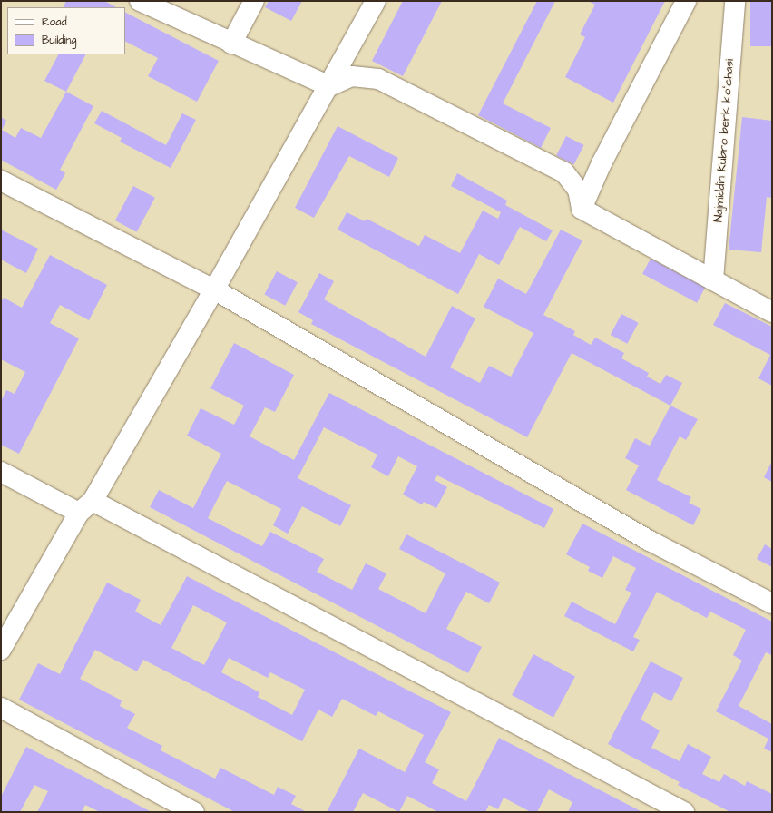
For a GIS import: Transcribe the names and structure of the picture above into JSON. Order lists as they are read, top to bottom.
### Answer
{
  "streets": {
    "street": ["Najmiddin Kubro berk koʻchasi"]
  },
  "legend": ["Road", "Building"]
}
